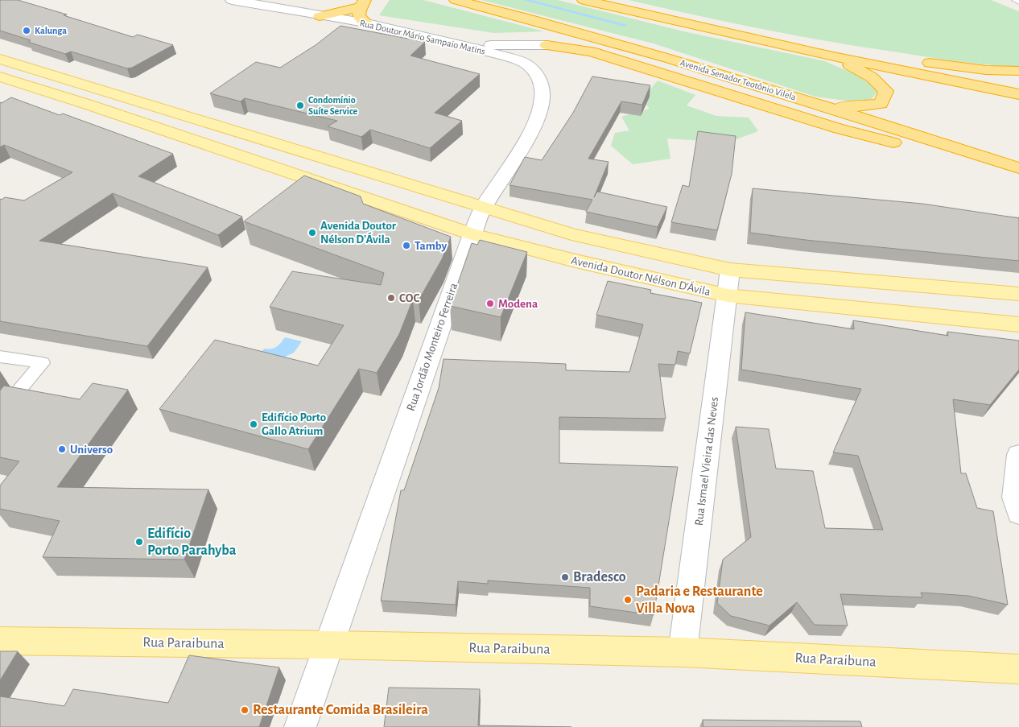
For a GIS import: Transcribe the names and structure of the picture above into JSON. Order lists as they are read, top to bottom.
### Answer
{
  "streets": {
    "highway": ["Avenida Senador Teotônio Vilela"],
    "main road": ["Avenida Doutor Nélson D'Ávila", "Rua Paraibuna"],
    "street": ["Rua Doutor Mário Sampaio Matins", "Rua Jordão Monteiro Ferreira", "Rua Ismael Vieira das Neves"]
  },
  "crossings": [
    ["Rua Doutor Mário Sampaio Matins", "Rua Jordão Monteiro Ferreira"],
    ["Avenida Doutor Nélson D'Ávila", "Rua Jordão Monteiro Ferreira"],
    ["Avenida Doutor Nélson D'Ávila", "Rua Ismael Vieira das Neves"],
    ["Rua Jordão Monteiro Ferreira", "Rua Paraibuna"],
    ["Rua Ismael Vieira das Neves", "Rua Paraibuna"]
  ],
  "places": [
    "Kalunga",
    "Condomínio Suíte Service",
    "Avenida Doutor Nélson D'Ávila",
    "Tamby",
    "COC",
    "Modena",
    "Edifício Porto Gallo Atrium",
    "Universo",
    "Edifício Porto Parahyba",
    "Bradesco",
    "Padaria e Restaurante Villa Nova",
    "Restaurante Comida Brasileira"
  ]
}
